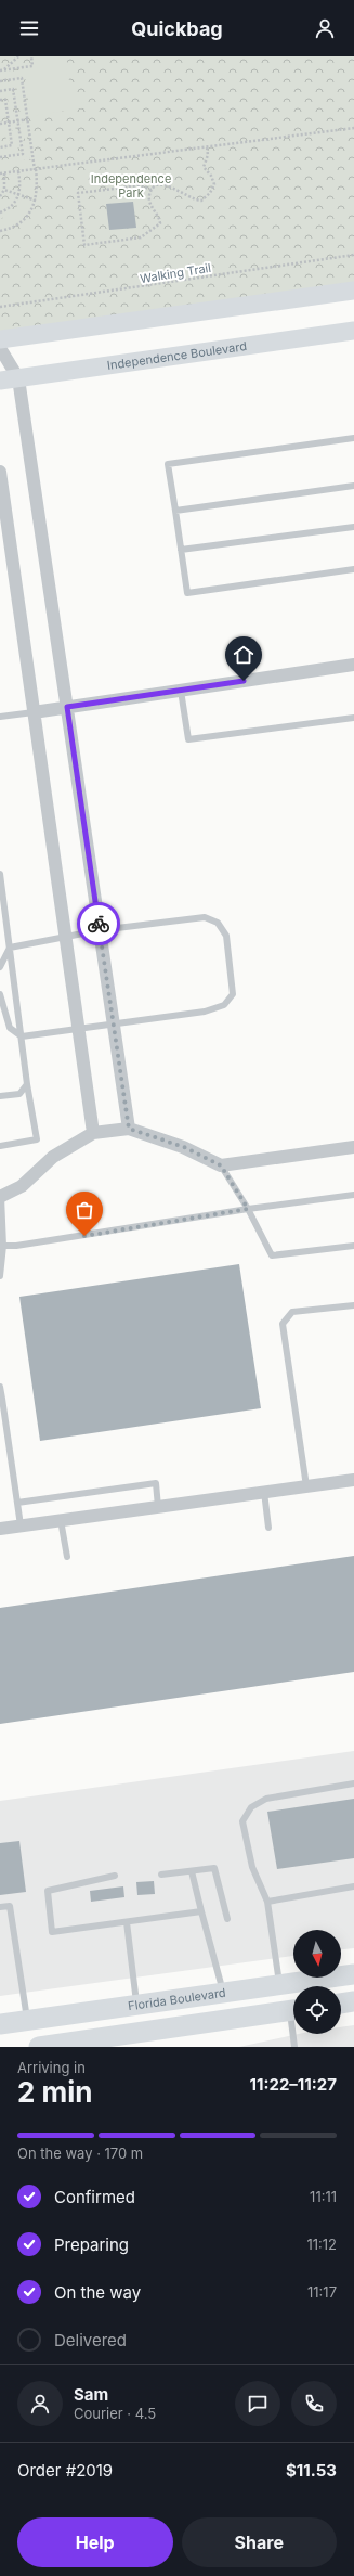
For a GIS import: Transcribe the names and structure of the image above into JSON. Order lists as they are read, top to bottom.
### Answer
{
  "streets": {
    "main road": ["Independence Boulevard", "Florida Boulevard"],
    "path": ["Walking Trail"]
  },
  "parks": ["Independence Park"],
  "north": "bottom",
  "page": {
    "header": "Quickbag",
    "heading": ["2 min", "Arriving in", "11:22–11:27"],
    "panel": [
      "Sam",
      "Courier · 4.5",
      "Order #2019",
      "$11.53"
    ],
    "bar": "On the way · 170 m",
    "list": [
      ["Confirmed", "11:11"],
      ["Preparing", "11:12"],
      ["On the way", "11:17"],
      "Delivered"
    ],
    "buttons": ["Help", "Share"]
  }
}
